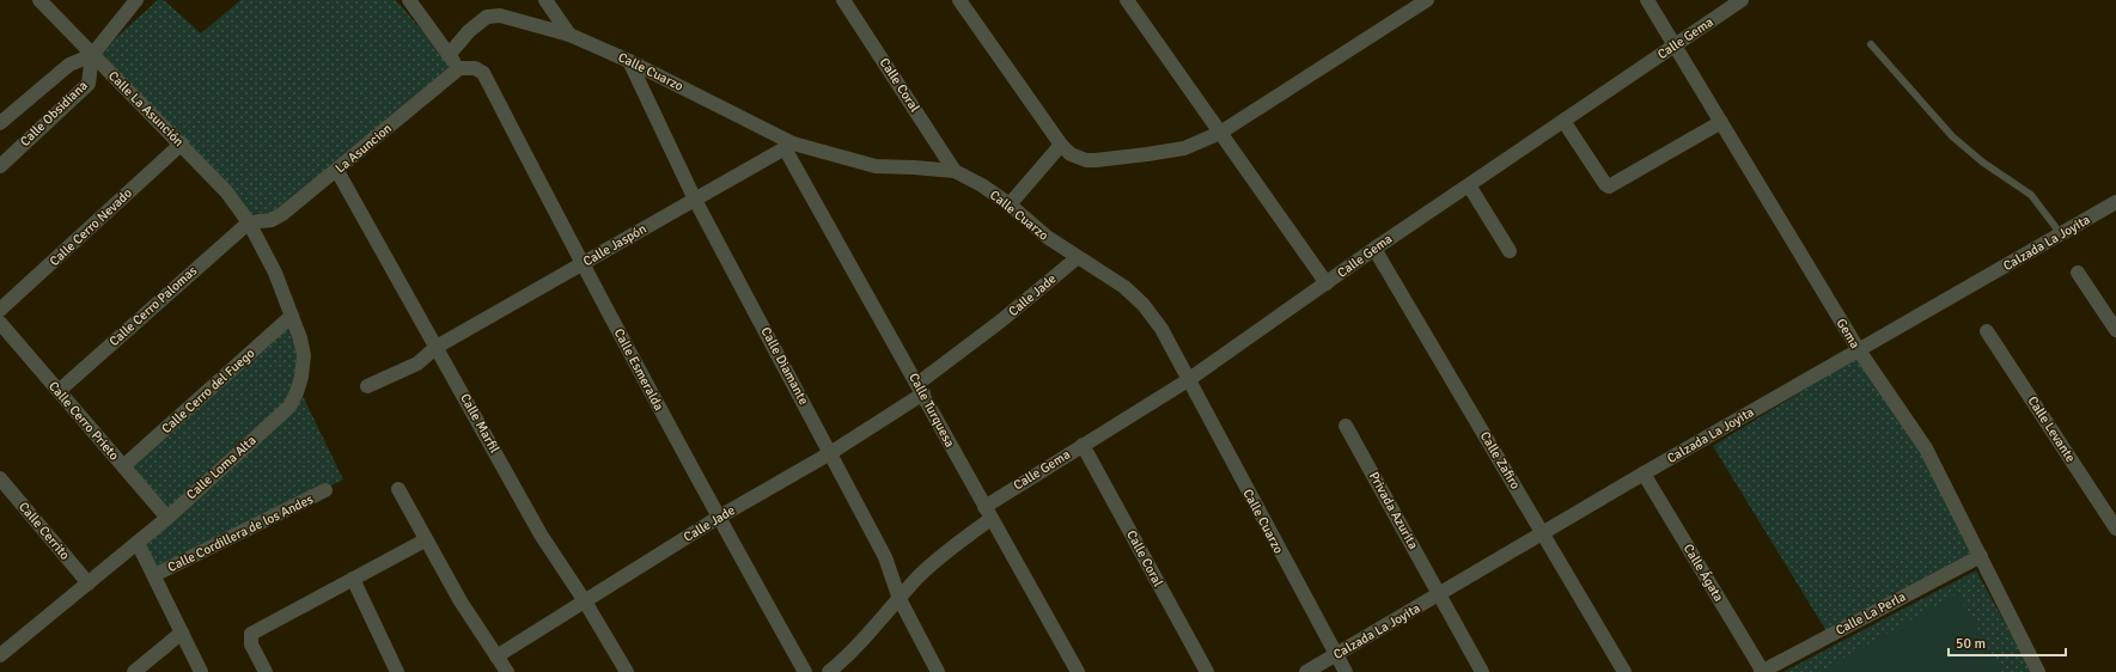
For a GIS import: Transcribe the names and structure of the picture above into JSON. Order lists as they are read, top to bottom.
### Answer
{
  "streets": {
    "street": [
      "Calle Gema",
      "Calle Cuarzo",
      "Calle Coral",
      "Calle La Asunción",
      "Calle Obsidiana",
      "La Asuncion",
      "Calle Cerro Nevado",
      "Calzada La Joyita",
      "Calle Jaspón",
      "Calle Jade",
      "Calle Cerro Palomas",
      "Gema",
      "Calle Diamante",
      "Calle Esmeralda",
      "Calle Cerro del Fuego",
      "Calle Turquesa",
      "Calle Cerro Prieto",
      "Calle Marfil",
      "Calle Levante",
      "Calle Zafiro",
      "Calle Loma Alta",
      "Privada Azurita",
      "Calle Cerrito",
      "Calle Cordillera de los Andes",
      "Calle Ágata",
      "Calle La Perla"
    ]
  },
  "crossings": [
    ["Calle Gema", "Calle Cuarzo"],
    ["Calle Gema", "Calle Coral"],
    ["Calle Gema", "Gema"],
    ["Calle Gema", "Calle Diamante"],
    ["Calle Gema", "Calle Turquesa"],
    ["Calle Gema", "Calle Zafiro"],
    ["Calle Cuarzo", "Calle Coral"],
    ["Calle Cuarzo", "Calzada La Joyita"],
    ["Calle Cuarzo", "Calle Jaspón"],
    ["Calle Cuarzo", "Calle Jade"],
    ["Calle Cuarzo", "Calle Diamante"],
    ["Calle Cuarzo", "Calle Turquesa"],
    ["Calle La Asunción", "Calle Obsidiana"],
    ["Calle La Asunción", "La Asuncion"],
    ["Calle La Asunción", "Calle Cerro Nevado"],
    ["Calle La Asunción", "Calle Cerro Palomas"],
    ["Calle La Asunción", "Calle Loma Alta"],
    ["La Asuncion", "Calle Cerro Palomas"],
    ["La Asuncion", "Calle Esmeralda"],
    ["La Asuncion", "Calle Marfil"],
    ["La Asuncion", "Calle Loma Alta"],
    ["Calzada La Joyita", "Gema"],
    ["Calzada La Joyita", "Calle Zafiro"],
    ["Calzada La Joyita", "Privada Azurita"],
    ["Calzada La Joyita", "Calle Ágata"],
    ["Calle Jaspón", "Calle Diamante"],
    ["Calle Jaspón", "Calle Esmeralda"],
    ["Calle Jaspón", "Calle Turquesa"],
    ["Calle Jaspón", "Calle Marfil"],
    ["Calle Jade", "Calle Diamante"],
    ["Calle Jade", "Calle Esmeralda"],
    ["Calle Jade", "Calle Turquesa"],
    ["Calle Jade", "Calle Marfil"],
    ["Calle Cerro Palomas", "Calle Cerro Prieto"],
    ["Calle Cerro Palomas", "Calle Loma Alta"],
    ["Gema", "Calle La Perla"],
    ["Calle Cerro del Fuego", "Calle Cerro Prieto"],
    ["Calle Cerro del Fuego", "Calle Loma Alta"],
    ["Calle Cerro Prieto", "Calle Loma Alta"],
    ["Calle Loma Alta", "Calle Cerrito"],
    ["Calle Ágata", "Calle La Perla"]
  ],
  "scale_bar": "50 m"
}
